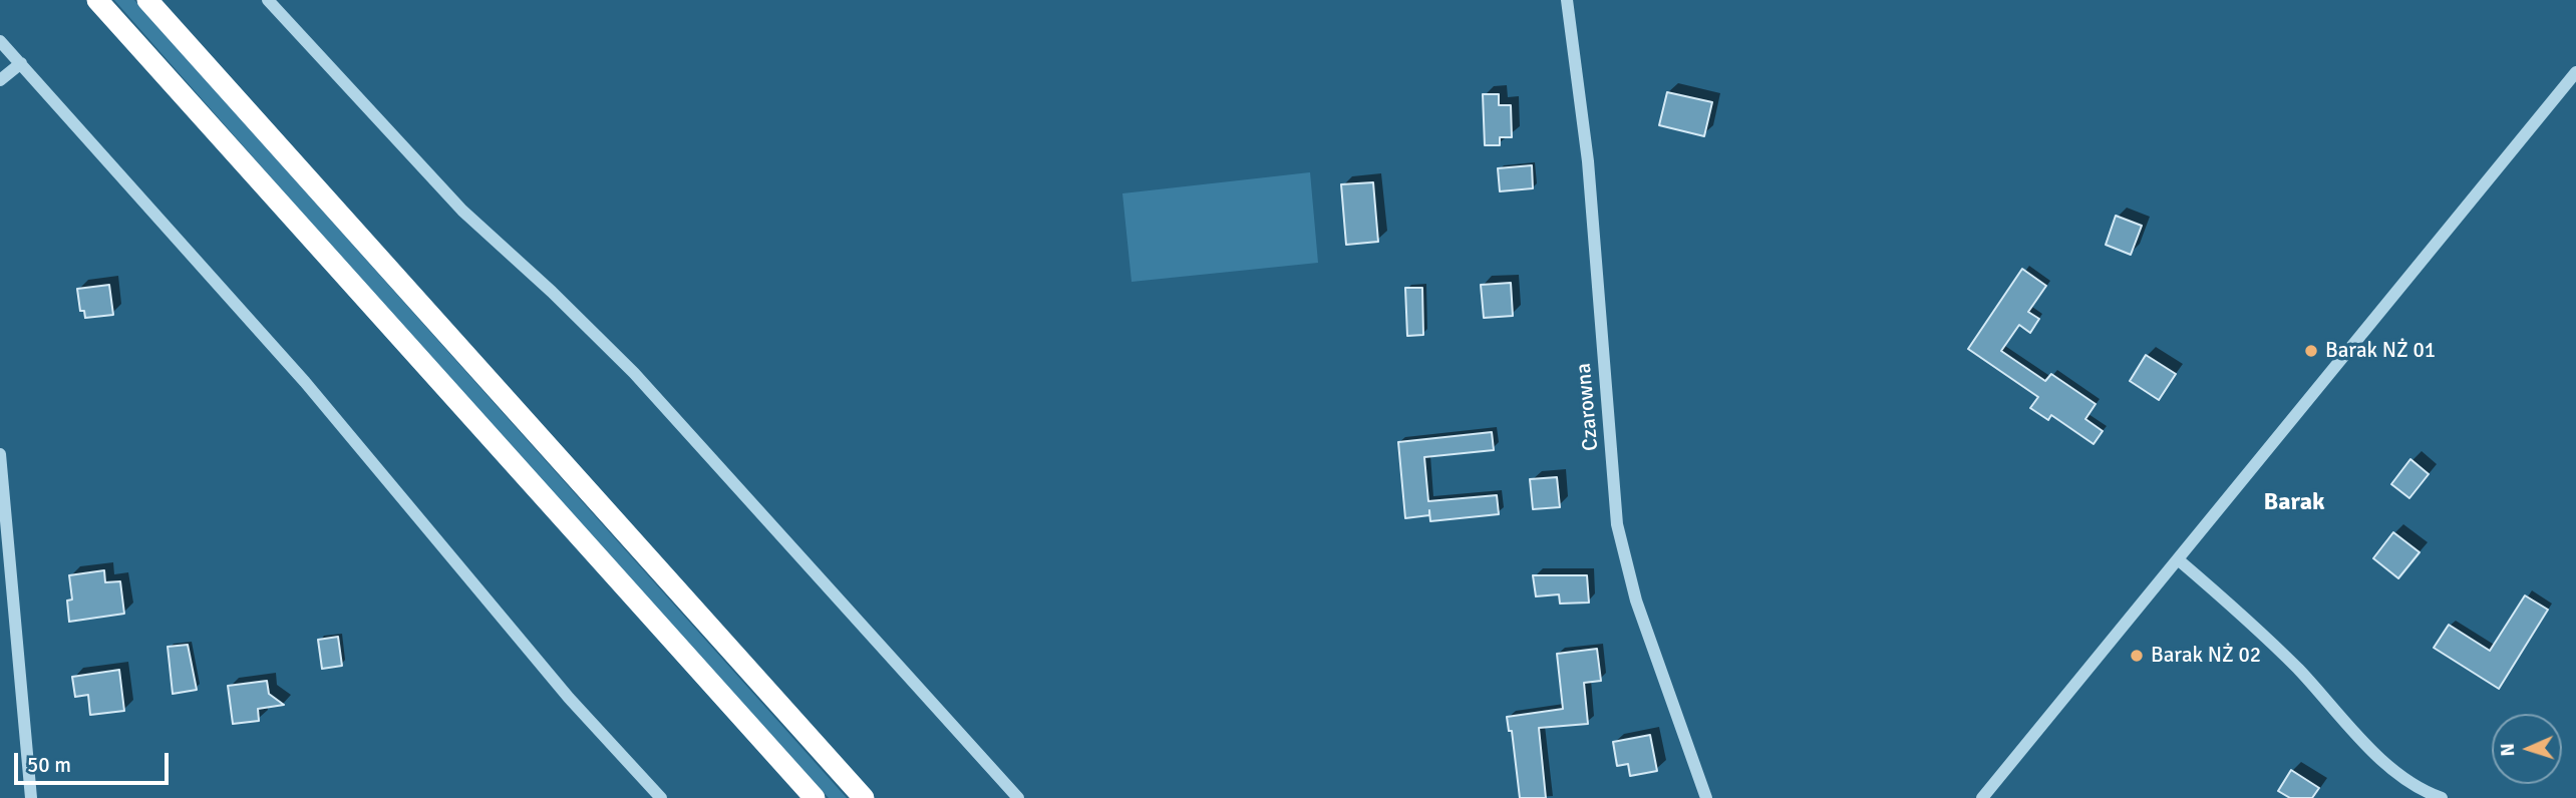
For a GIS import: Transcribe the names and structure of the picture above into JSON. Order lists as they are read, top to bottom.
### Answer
{
  "streets": {
    "street": ["Czarowna"]
  },
  "districts": ["Barak"],
  "places": ["Barak NŻ 01", "Barak NŻ 02"],
  "scale_bar": "50 m",
  "north": "left"
}
